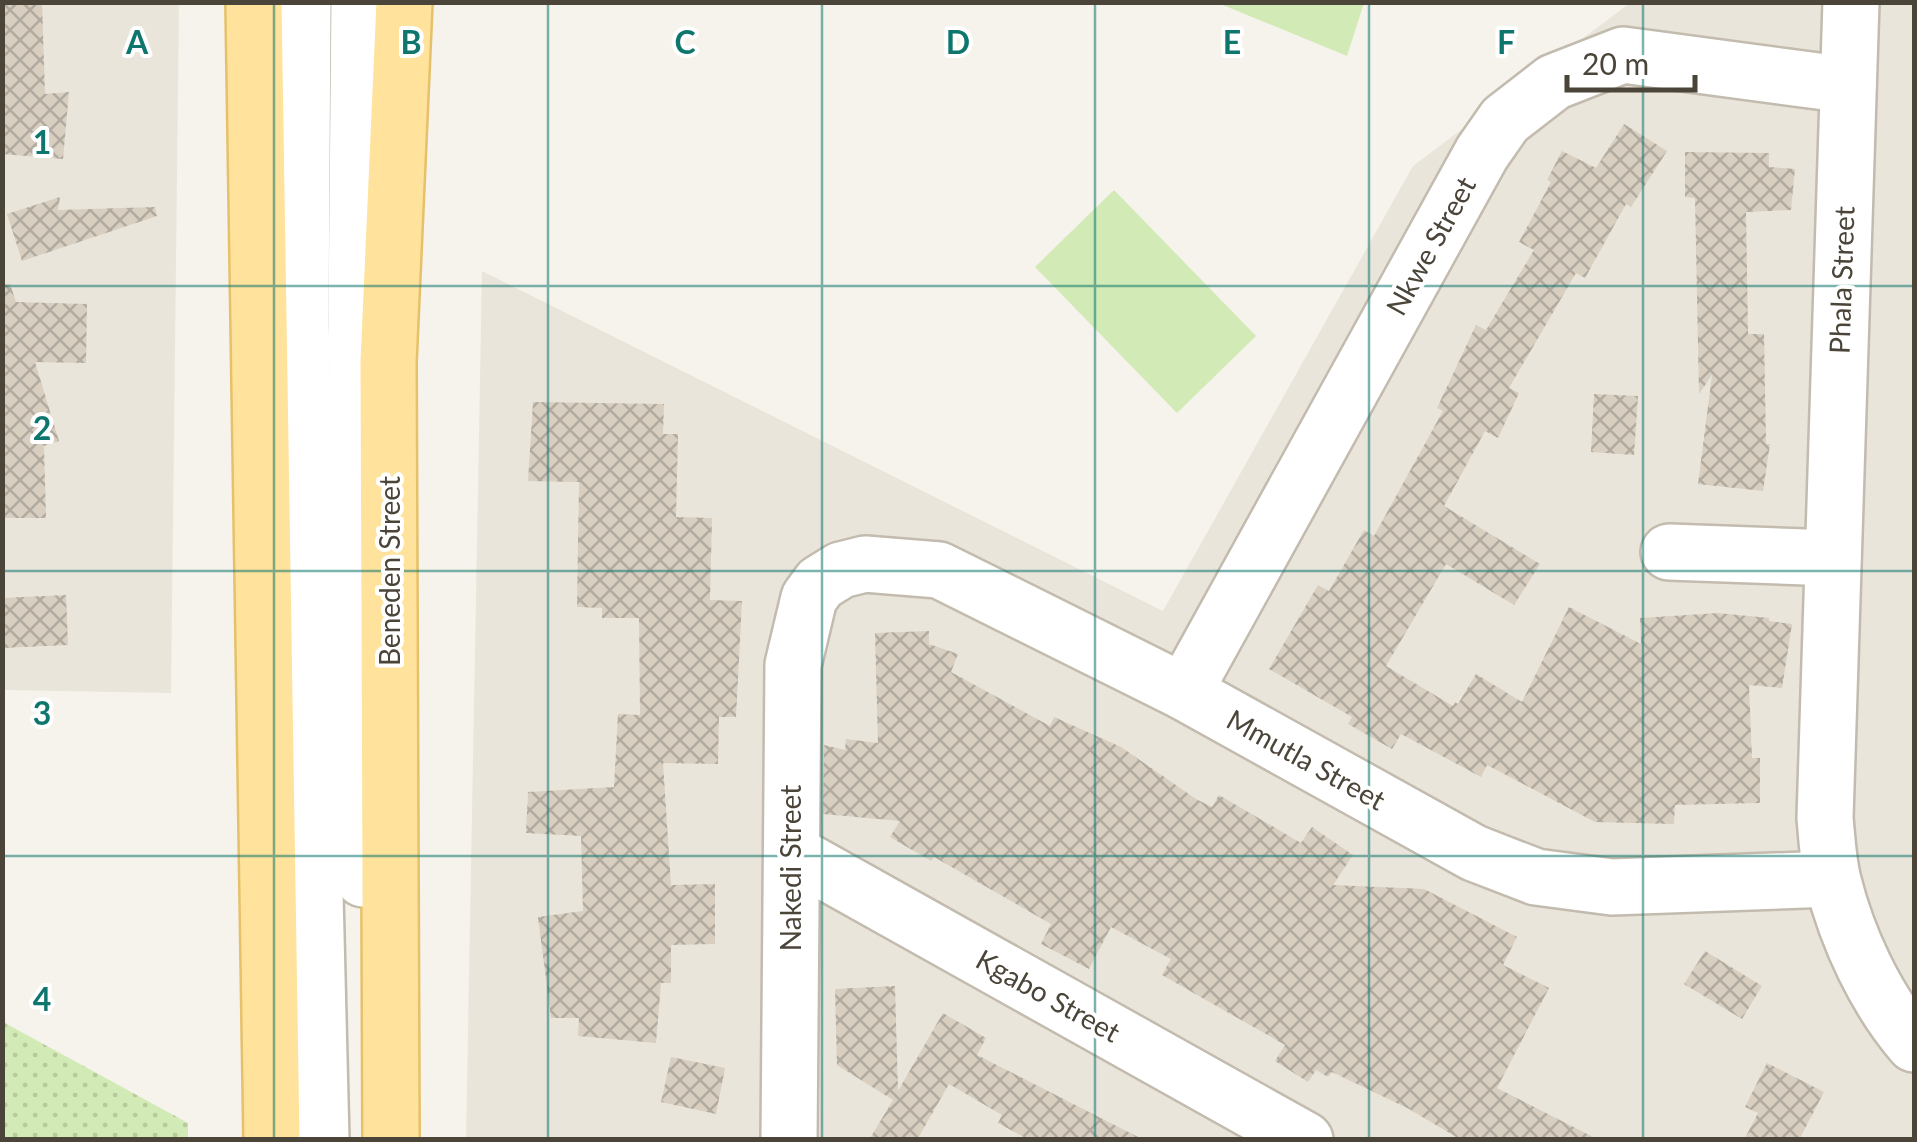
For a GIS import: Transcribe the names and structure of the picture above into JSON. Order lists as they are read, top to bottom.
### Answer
{
  "streets": {
    "main road": ["Beneden Street"],
    "street": [
      "Nkwe Street",
      "Phala Street",
      "Mmutla Street",
      "Nakedi Street",
      "Kgabo Street"
    ]
  },
  "crossings": [
    ["Nkwe Street", "Phala Street"],
    ["Nkwe Street", "Mmutla Street"],
    ["Phala Street", "Mmutla Street"],
    ["Mmutla Street", "Nakedi Street"],
    ["Nakedi Street", "Kgabo Street"]
  ],
  "scale_bar": "20 m",
  "grid": {
    "columns": [
      "A",
      "B",
      "C",
      "D",
      "E",
      "F"
    ],
    "rows": [
      "1",
      "2",
      "3",
      "4"
    ]
  }
}
